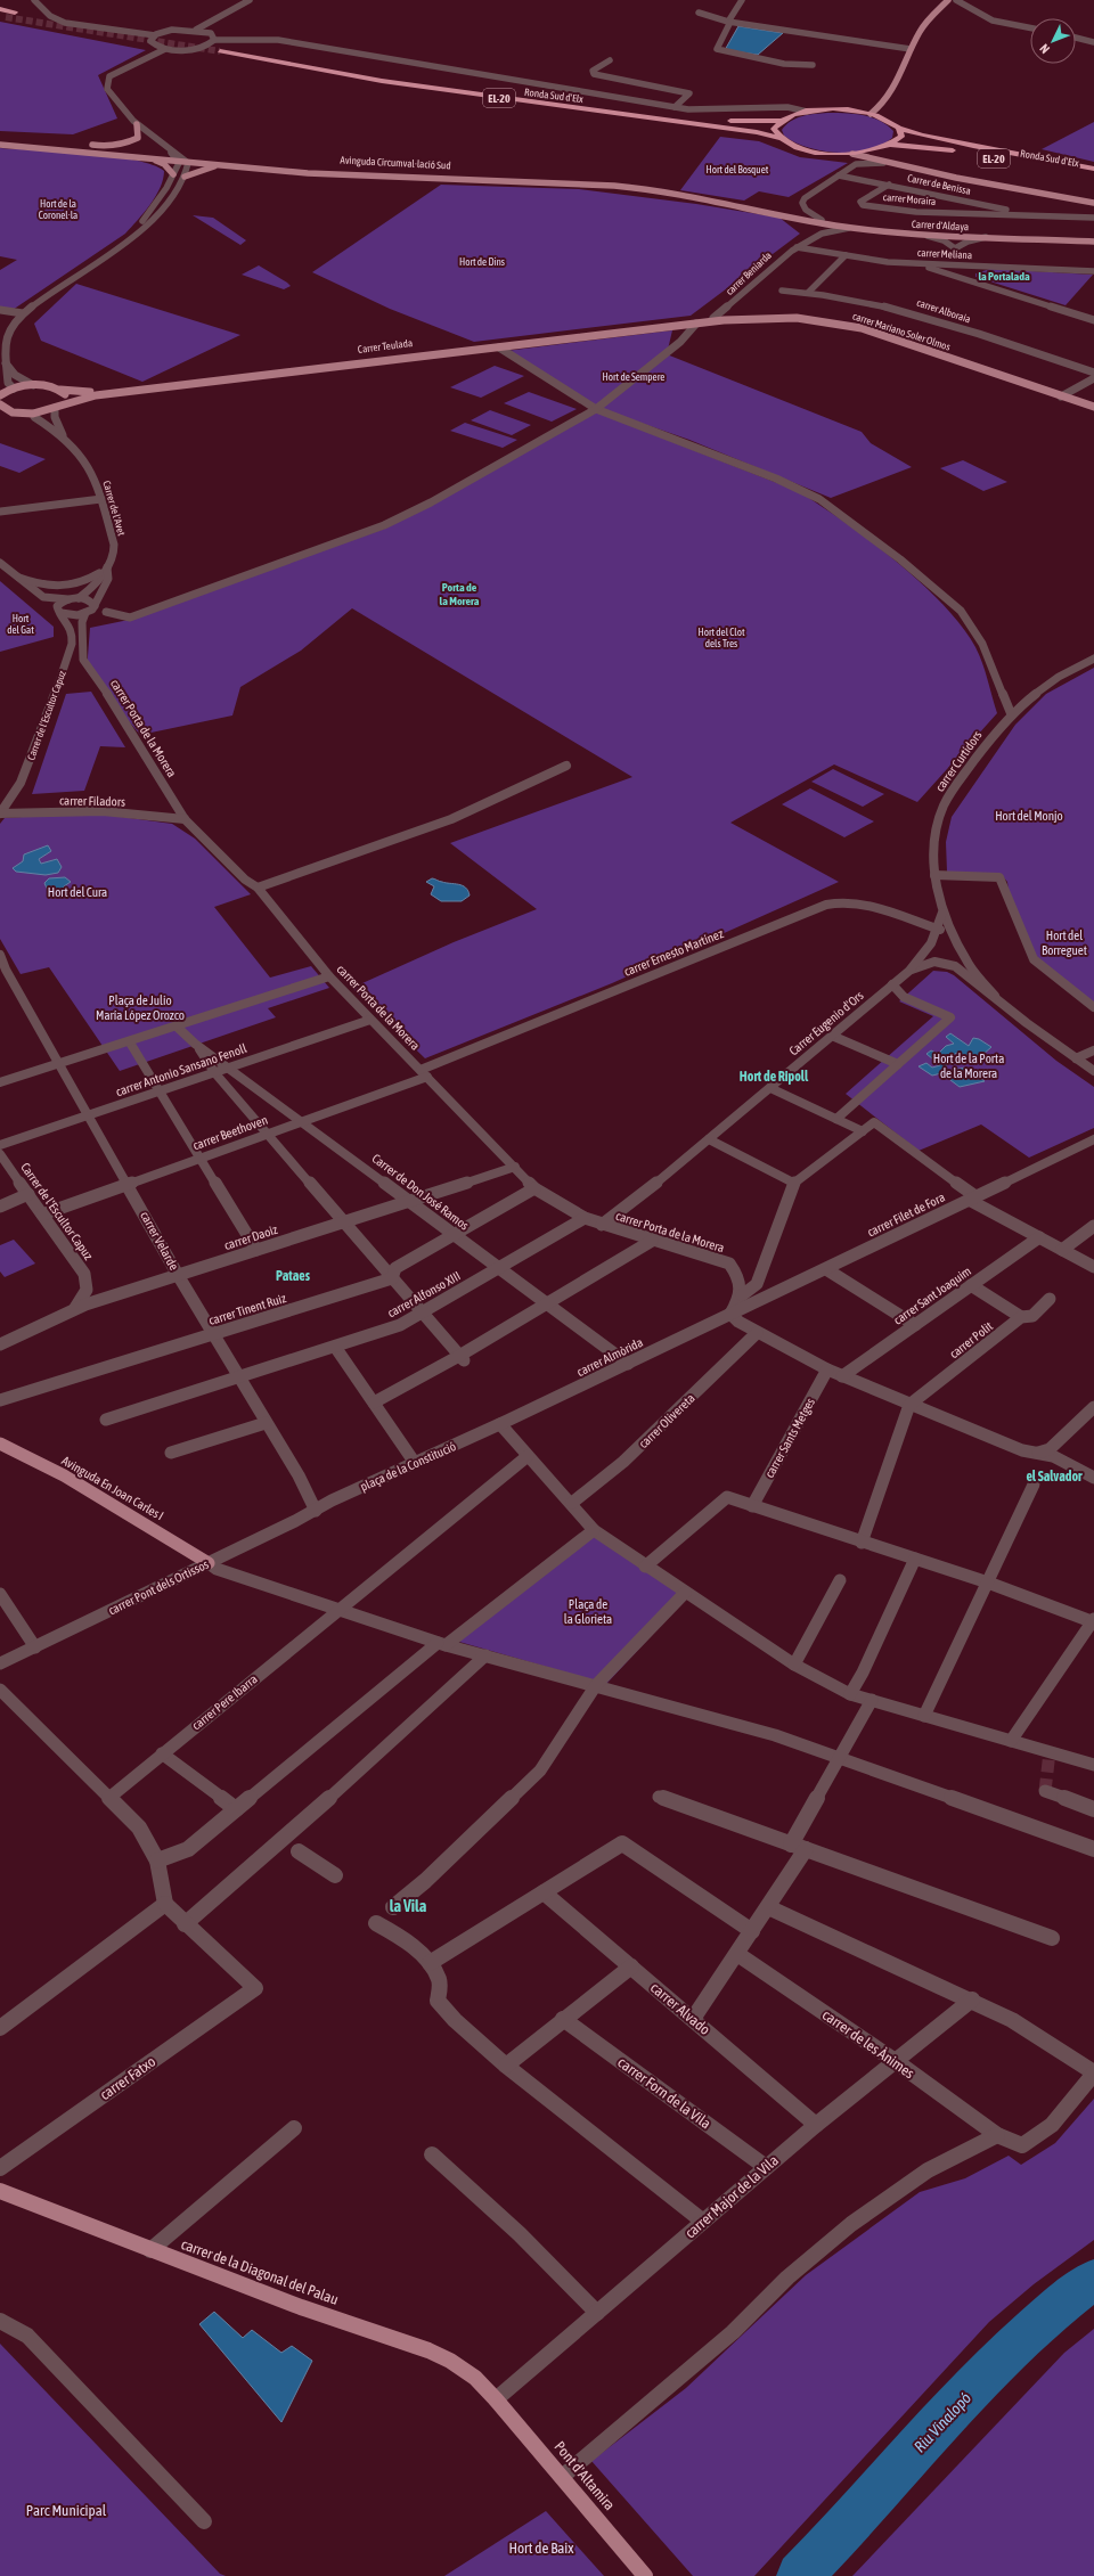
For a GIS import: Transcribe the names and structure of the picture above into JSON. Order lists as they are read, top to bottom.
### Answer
{
  "streets": {
    "highway": ["Ronda Sud d'Elx", "EL-20"],
    "main road": [
      "Avinguda Circumval·lació Sud",
      "Carrer d'Aldaya",
      "carrer Mariano Soler Olmos",
      "Carrer Teulada",
      "Avinguda En Joan Carles I",
      "carrer de la Diagonal del Palau",
      "Pont d'Altamira"
    ],
    "street": [
      "Carrer de Benissa",
      "carrer Moraira",
      "carrer Meliana",
      "carrer Beniarda",
      "carrer Alboraia",
      "Carrer de l'Avet",
      "Carrer de l'Escultor Capuz",
      "carrer Porta de la Morera",
      "carrer Curtidors",
      "carrer Filadors",
      "carrer Ernesto Martínez",
      "Carrer Eugenio d'Ors",
      "carrer Antonio Sansano Fenoll",
      "carrer Beethoven",
      "Carrer de Don José Ramos",
      "carrer Filet de Fora",
      "carrer Daoiz",
      "carrer Velarde",
      "carrer Alfonso XIII",
      "carrer Sant Joaquim",
      "carrer Tinent Ruiz",
      "carrer Polit",
      "carrer Almòrida",
      "carrer Olivereta",
      "carrer Sants Metges",
      "plaça de la Constitució",
      "carrer Pont dels Ortissos",
      "carrer Pere Ibarra",
      "carrer Alvado",
      "carrer de les Ànimes",
      "carrer Fatxo",
      "carrer Forn de la Vila",
      "carrer Major de la Vila"
    ]
  },
  "crossings": [
    ["Ronda Sud d'Elx", "EL-20"],
    ["Avinguda Circumval·lació Sud", "Carrer d'Aldaya"],
    ["Carrer de Benissa", "carrer Moraira"],
    ["Carrer d'Aldaya", "carrer Beniarda"],
    ["carrer Meliana", "carrer Beniarda"],
    ["carrer Beniarda", "carrer Mariano Soler Olmos"],
    ["carrer Beniarda", "Carrer Teulada"],
    ["carrer Mariano Soler Olmos", "Carrer Teulada"],
    ["Carrer Teulada", "Carrer de l'Avet"],
    ["Carrer de l'Avet", "Carrer de l'Escultor Capuz"],
    ["Carrer de l'Escultor Capuz", "carrer Filadors"],
    ["Carrer de l'Escultor Capuz", "carrer Beethoven"],
    ["Carrer de l'Escultor Capuz", "carrer Daoiz"],
    ["carrer Porta de la Morera", "carrer Filadors"],
    ["carrer Porta de la Morera", "carrer Ernesto Martínez"],
    ["carrer Porta de la Morera", "Carrer Eugenio d'Ors"],
    ["carrer Porta de la Morera", "carrer Antonio Sansano Fenoll"],
    ["carrer Porta de la Morera", "carrer Beethoven"],
    ["carrer Porta de la Morera", "carrer Daoiz"],
    ["carrer Porta de la Morera", "carrer Alfonso XIII"],
    ["carrer Curtidors", "Carrer Eugenio d'Ors"],
    ["carrer Ernesto Martínez", "Carrer Eugenio d'Ors"],
    ["carrer Ernesto Martínez", "carrer Beethoven"],
    ["carrer Antonio Sansano Fenoll", "Carrer de Don José Ramos"],
    ["carrer Antonio Sansano Fenoll", "carrer Velarde"],
    ["carrer Beethoven", "Carrer de Don José Ramos"],
    ["carrer Beethoven", "carrer Velarde"],
    ["Carrer de Don José Ramos", "carrer Daoiz"],
    ["Carrer de Don José Ramos", "carrer Alfonso XIII"],
    ["Carrer de Don José Ramos", "carrer Almòrida"],
    ["carrer Filet de Fora", "carrer Almòrida"],
    ["carrer Daoiz", "carrer Velarde"],
    ["carrer Velarde", "carrer Alfonso XIII"],
    ["carrer Velarde", "carrer Tinent Ruiz"],
    ["carrer Velarde", "plaça de la Constitució"],
    ["carrer Velarde", "carrer Pont dels Ortissos"],
    ["carrer Almòrida", "plaça de la Constitució"],
    ["plaça de la Constitució", "carrer Pont dels Ortissos"],
    ["Avinguda En Joan Carles I", "carrer Pont dels Ortissos"],
    ["carrer Alvado", "carrer Major de la Vila"],
    ["carrer de les Ànimes", "carrer Major de la Vila"],
    ["carrer Forn de la Vila", "carrer Major de la Vila"],
    ["carrer Major de la Vila", "carrer de la Diagonal del Palau"],
    ["carrer Major de la Vila", "Pont d'Altamira"],
    ["carrer de la Diagonal del Palau", "Pont d'Altamira"]
  ],
  "districts": [
    "la Portalada",
    "Porta de la Morera",
    "Hort de Ripoll",
    "Pataes",
    "el Salvador",
    "la Vila"
  ],
  "water": ["Riu Vinalopó"],
  "parks": [
    "Hort del Bosquet",
    "Hort de la Coronel·la",
    "Hort de Dins",
    "Hort de Sempere",
    "Hort del Gat",
    "Hort del Clot dels Tres",
    "Hort del Monjo",
    "Hort del Cura",
    "Hort del Borreguet",
    "Plaça de Julio María López Orozco",
    "Hort de la Porta de la Morera",
    "Plaça de la Glorieta",
    "Parc Municipal",
    "Hort de Baix"
  ],
  "north": "bottom left"
}
